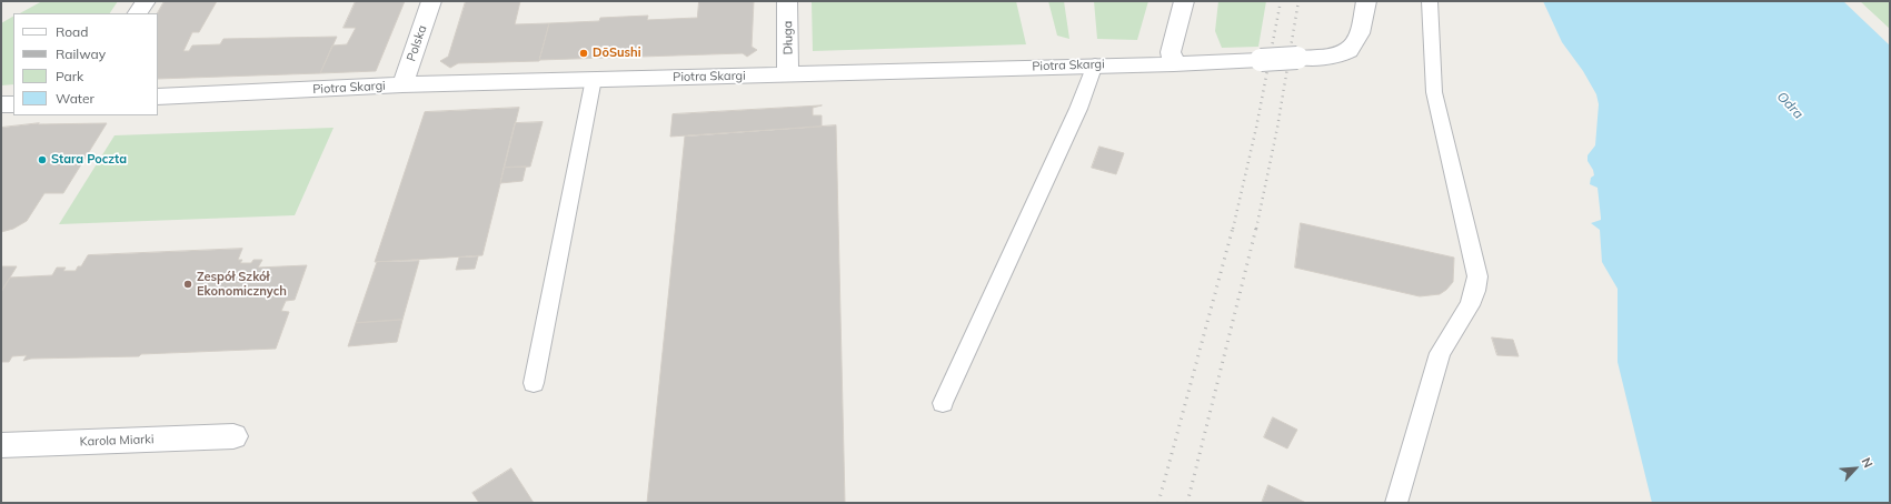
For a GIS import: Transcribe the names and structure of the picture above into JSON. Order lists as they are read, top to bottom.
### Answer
{
  "streets": {
    "street": [
      "Długa",
      "Polska",
      "Piotra Skargi",
      "Karola Miarki"
    ]
  },
  "crossings": [
    ["Długa", "Piotra Skargi"],
    ["Polska", "Piotra Skargi"]
  ],
  "water": ["Odra"],
  "places": ["DōSushi", "Stara Poczta", "Zespół Szkół Ekonomicznych"],
  "legend": [
    "Road",
    "Railway",
    "Park",
    "Water"
  ],
  "north": "top right"
}
